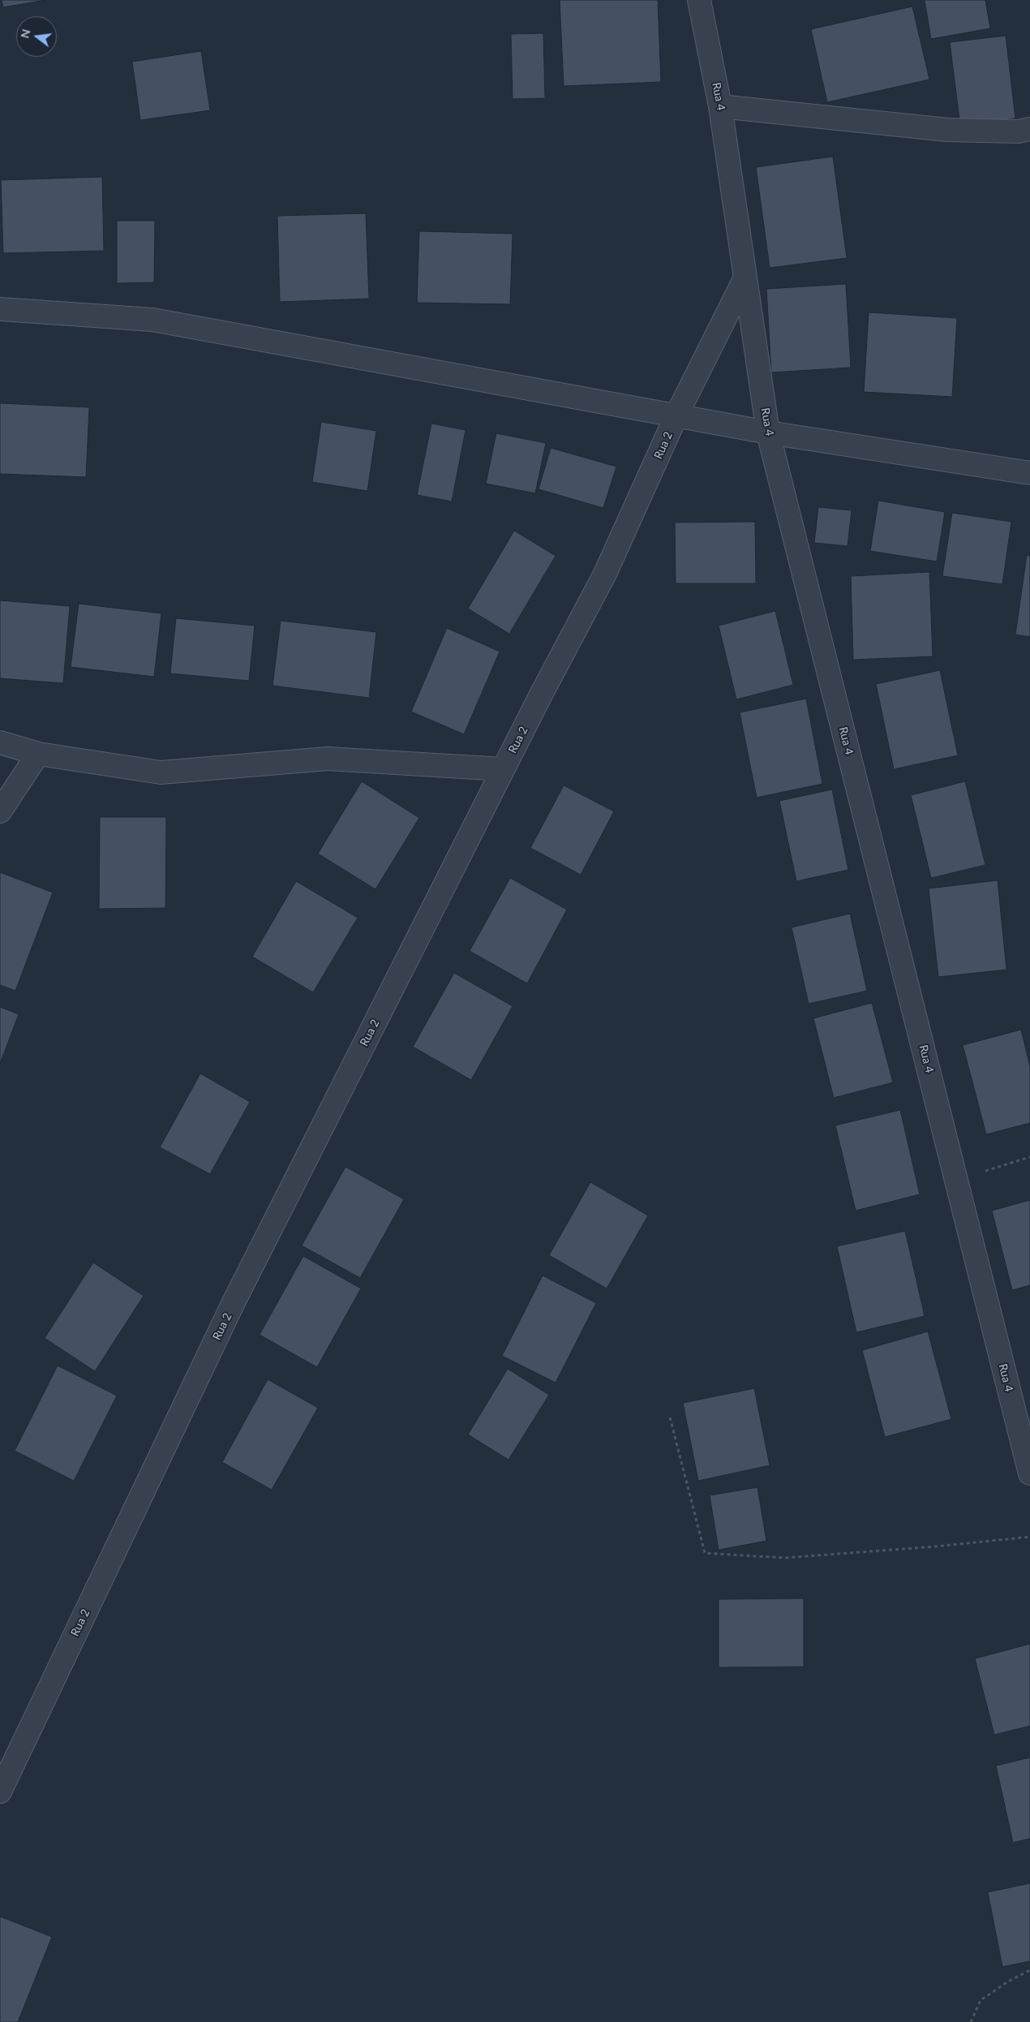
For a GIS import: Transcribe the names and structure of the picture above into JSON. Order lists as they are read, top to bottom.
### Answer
{
  "streets": {
    "street": ["Rua 4", "Rua 2"]
  },
  "crossings": [
    ["Rua 4", "Rua 2"]
  ],
  "north": "left"
}
